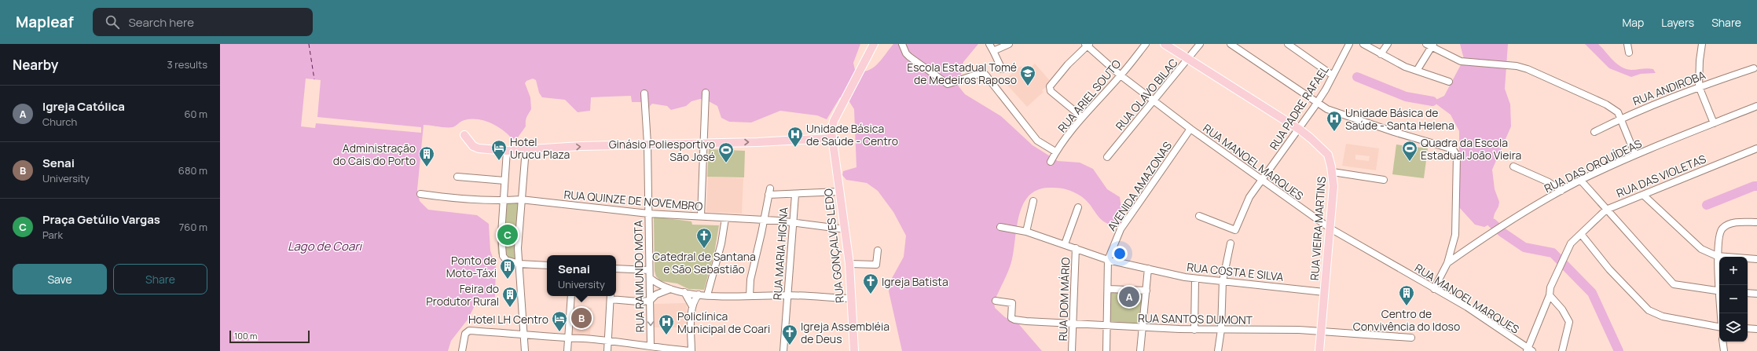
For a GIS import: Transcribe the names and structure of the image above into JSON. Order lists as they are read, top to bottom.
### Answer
{
  "streets": {
    "main road": ["RUA VIEIRA MARTINS", "RUA GONÇALVES LEDO"],
    "street": [
      "RUA ANDIROBA",
      "RUA OLAVO BILAC",
      "RUA ARIEL SOUTO",
      "RUA PADRE RAFAEL",
      "RUA MANOEL MARQUES",
      "RUA DAS ORQUÍDEAS",
      "RUA DAS VIOLETAS",
      "AVENIDA AMAZONAS",
      "RUA QUINZE DE NOVEMBRO",
      "RUA MARIA HIGINA",
      "RUA COSTA E SILVA",
      "RUA RAIMUNDO MOTA",
      "RUA DOM MÁRIO",
      "RUA SANTOS DUMONT"
    ]
  },
  "crossings": [
    ["RUA OLAVO BILAC", "RUA MANOEL MARQUES"],
    ["RUA OLAVO BILAC", "RUA VIEIRA MARTINS"],
    ["RUA ARIEL SOUTO", "RUA MANOEL MARQUES"],
    ["RUA PADRE RAFAEL", "RUA MANOEL MARQUES"],
    ["RUA PADRE RAFAEL", "RUA VIEIRA MARTINS"],
    ["RUA MANOEL MARQUES", "AVENIDA AMAZONAS"],
    ["RUA MANOEL MARQUES", "RUA VIEIRA MARTINS"],
    ["AVENIDA AMAZONAS", "RUA COSTA E SILVA"],
    ["AVENIDA AMAZONAS", "RUA SANTOS DUMONT"],
    ["RUA QUINZE DE NOVEMBRO", "RUA GONÇALVES LEDO"],
    ["RUA QUINZE DE NOVEMBRO", "RUA MARIA HIGINA"],
    ["RUA QUINZE DE NOVEMBRO", "RUA RAIMUNDO MOTA"],
    ["RUA VIEIRA MARTINS", "RUA COSTA E SILVA"],
    ["RUA VIEIRA MARTINS", "RUA SANTOS DUMONT"],
    ["RUA COSTA E SILVA", "RUA DOM MÁRIO"],
    ["RUA DOM MÁRIO", "RUA SANTOS DUMONT"]
  ],
  "water": ["Lago de Coari"],
  "places": {
    "school or university": ["Escola Estadual Tomé de Medeiros Raposo"],
    "hospital": ["Unidade Básica de Saúde - Santa Helena", "Unidade Básica de Saúde - Centro", "Policlínica Municipal de Coari"],
    "hotel": ["Hotel Urucu Plaza", "Hotel LH Centro"],
    "sports": ["Quadra da Escola Estadual João Vieira", "Ginásio Poliesportivo São José"],
    "building": [
      "Administração do Cais do Porto",
      "Ponto de Moto-Táxi",
      "Centro de Convivência do Idoso",
      "Feira do Produtor Rural"
    ],
    "church": ["Catedral de Santana e São Sebastião", "Igreja Batista", "Igreja Assembléia de Deus"]
  },
  "scale_bar": "100 m",
  "page": {
    "header": "Mapleaf",
    "search": "Search here",
    "nav": ["Map", "Layers", "Share"],
    "heading": ["Nearby", "3 results"],
    "list": [
      {
        "mark": "A",
        "name": "Igreja Católica",
        "note": "Church",
        "value": "60 m"
      },
      {
        "mark": "B",
        "name": "Senai",
        "note": "University",
        "value": "680 m"
      },
      {
        "mark": "C",
        "name": "Praça Getúlio Vargas",
        "note": "Park",
        "value": "760 m"
      }
    ],
    "pins": ["C", "A", "B"],
    "buttons": ["Save", "Share"],
    "popup": ["Senai", "University"],
    "map_buttons": ["+", "−"],
    "scale": "100 m"
  }
}
